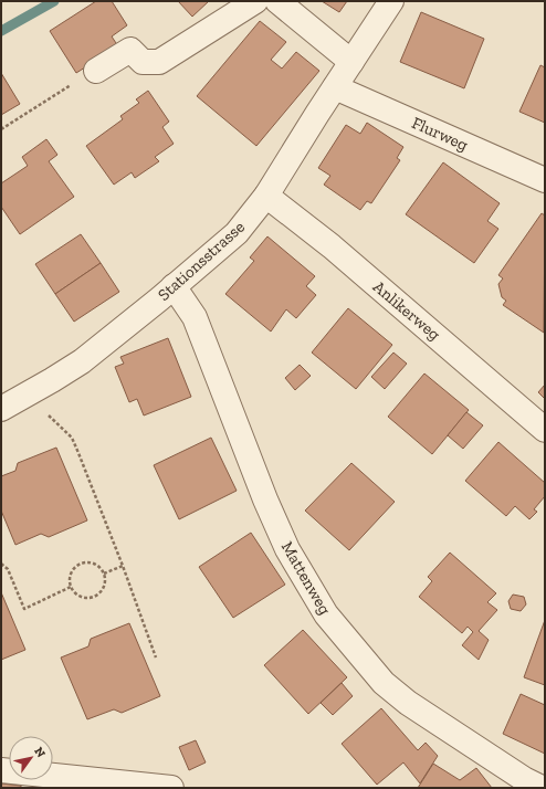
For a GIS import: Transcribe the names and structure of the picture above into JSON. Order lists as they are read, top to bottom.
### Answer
{
  "streets": {
    "street": [
      "Flurweg",
      "Stationsstrasse",
      "Anlikerweg",
      "Mattenweg"
    ]
  },
  "crossings": [
    ["Flurweg", "Stationsstrasse"],
    ["Stationsstrasse", "Anlikerweg"],
    ["Stationsstrasse", "Mattenweg"]
  ],
  "north": "top right"
}
